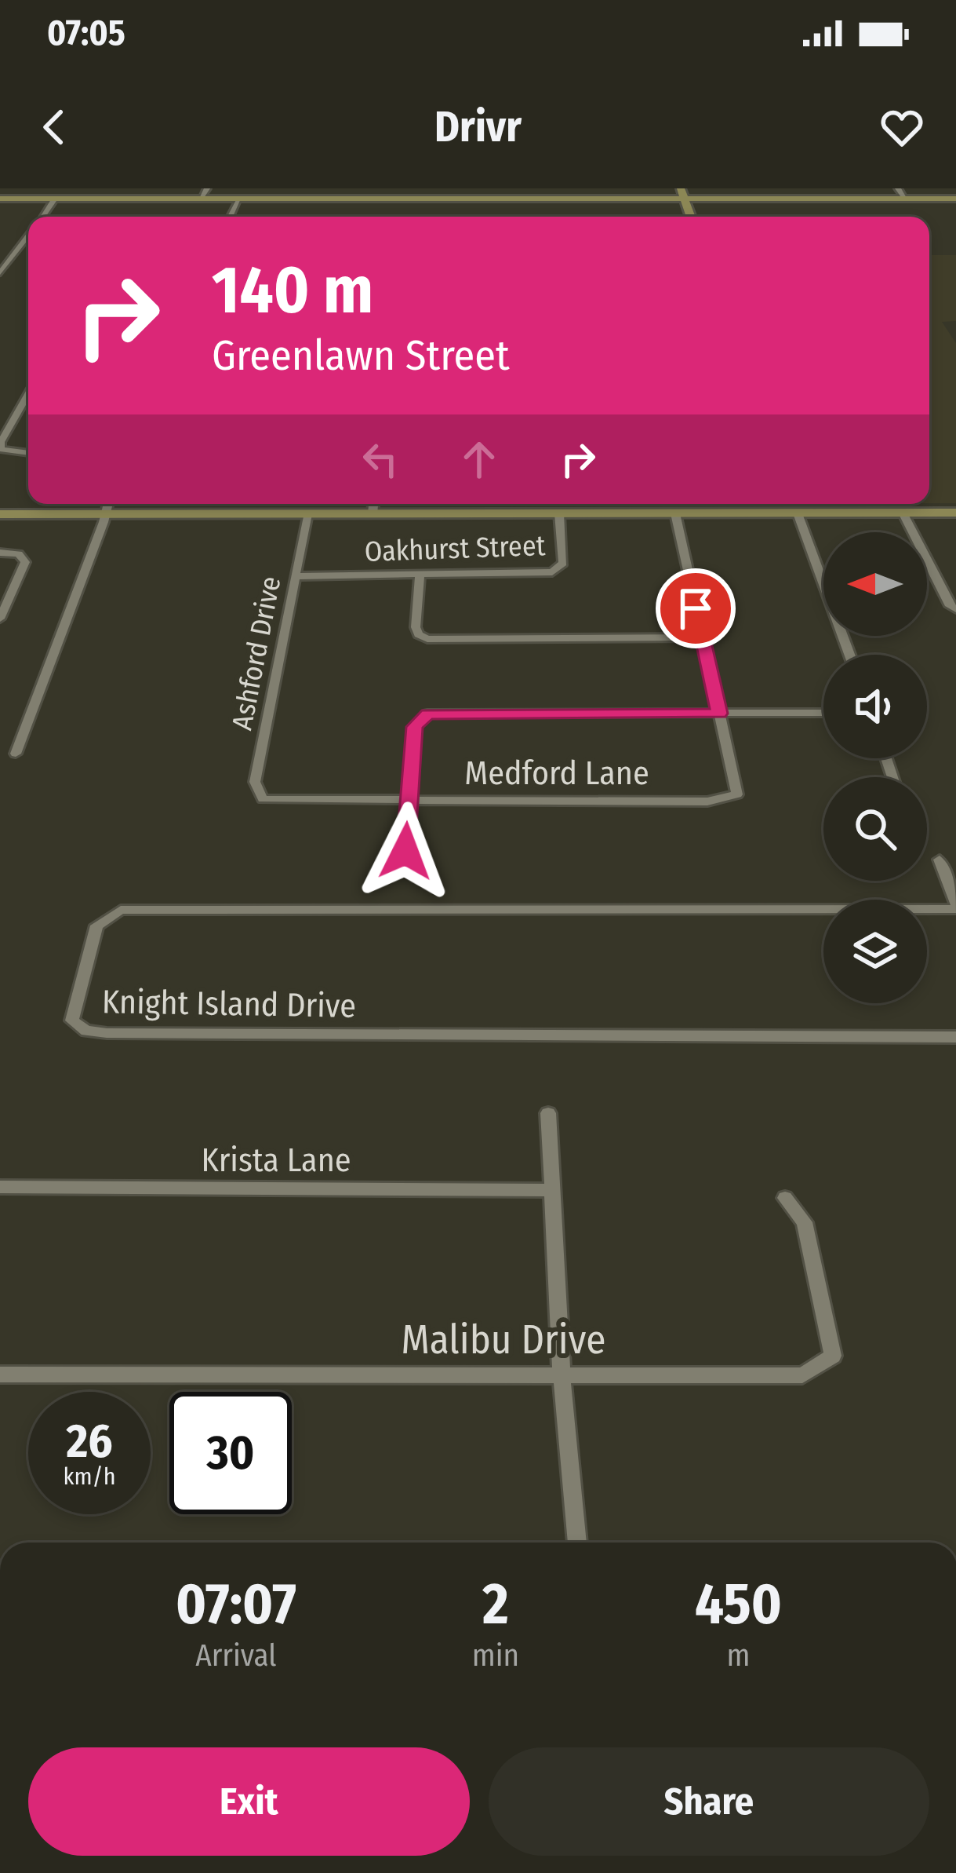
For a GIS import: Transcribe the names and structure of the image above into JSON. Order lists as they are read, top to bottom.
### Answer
{
  "streets": {
    "street": [
      "Oakhurst Street",
      "Ashford Drive",
      "Medford Lane",
      "Knight Island Drive",
      "Krista Lane",
      "Malibu Drive"
    ]
  },
  "crossings": [
    ["Oakhurst Street", "Ashford Drive"],
    ["Ashford Drive", "Medford Lane"]
  ],
  "north": "left",
  "page": {
    "status": "07:05",
    "header": "Drivr",
    "turn": ["140 m", "Greenlawn Street"],
    "speed": "26 km/h",
    "limit": "30",
    "eta": [
      "07:07",
      "Arrival",
      "2",
      "min",
      "450",
      "m"
    ],
    "buttons": ["Exit", "Share"]
  }
}
